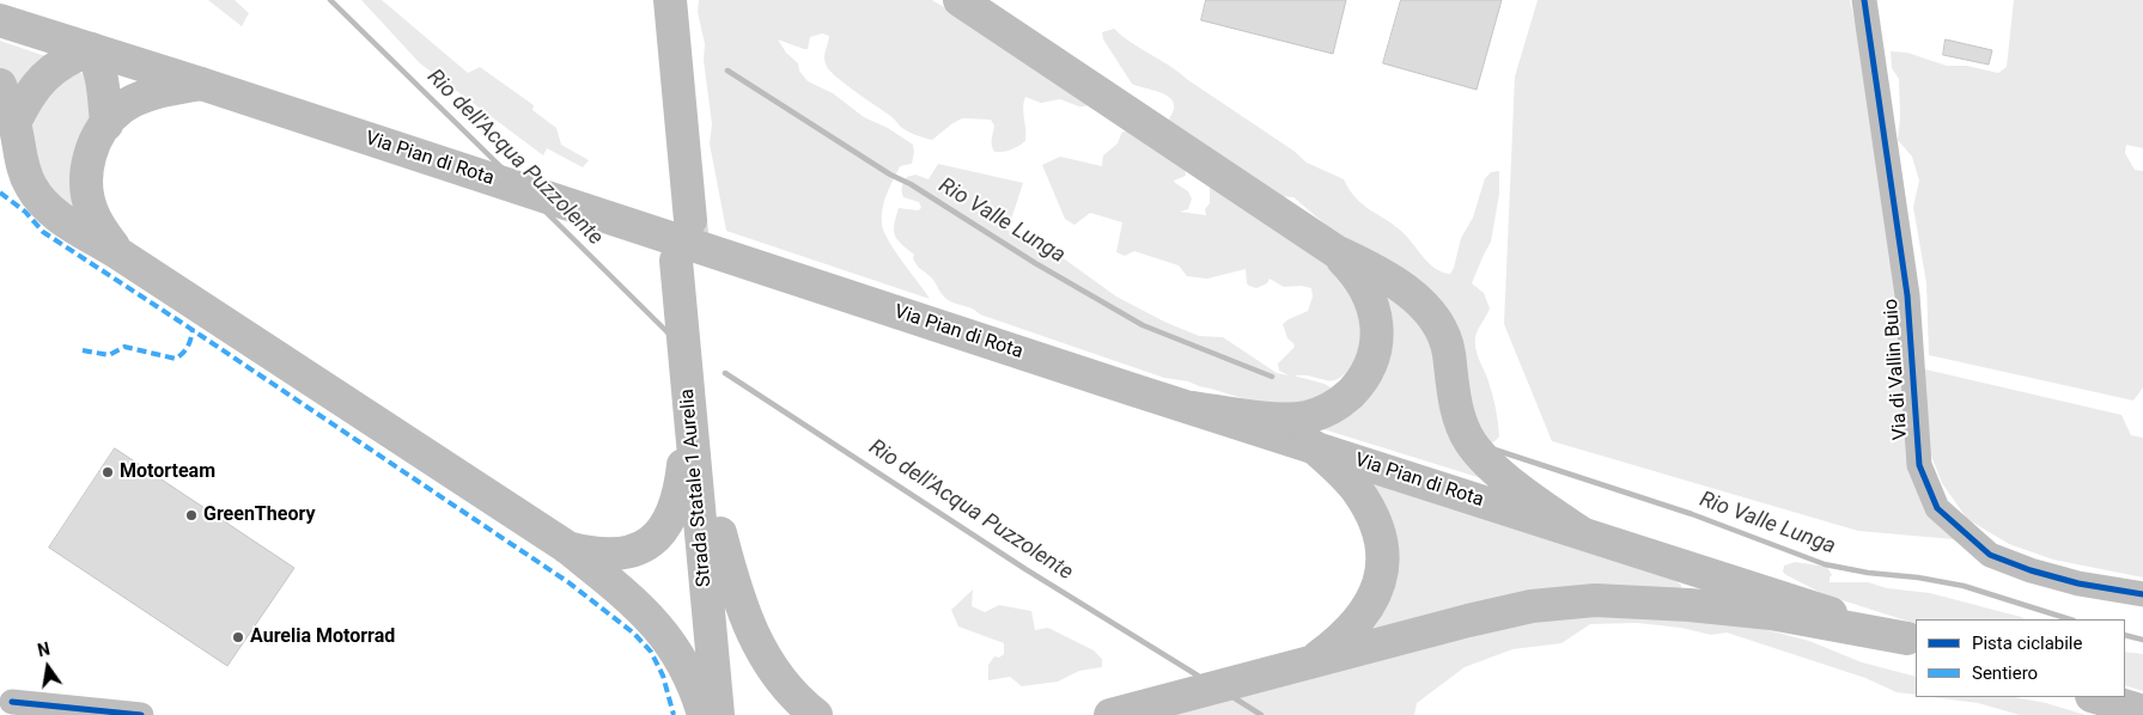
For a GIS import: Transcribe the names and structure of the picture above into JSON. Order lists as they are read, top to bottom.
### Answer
{
  "streets": {
    "main road": ["Via Pian di Rota", "Strada Statale 1 Aurelia"],
    "street": ["Via di Vallin Buio"]
  },
  "water": ["Rio dell'Acqua Puzzolente", "Rio Valle Lunga"],
  "places": ["Motorteam", "GreenTheory", "Aurelia Motorrad"],
  "legend": ["Pista ciclabile", "Sentiero"],
  "north": "top"
}
